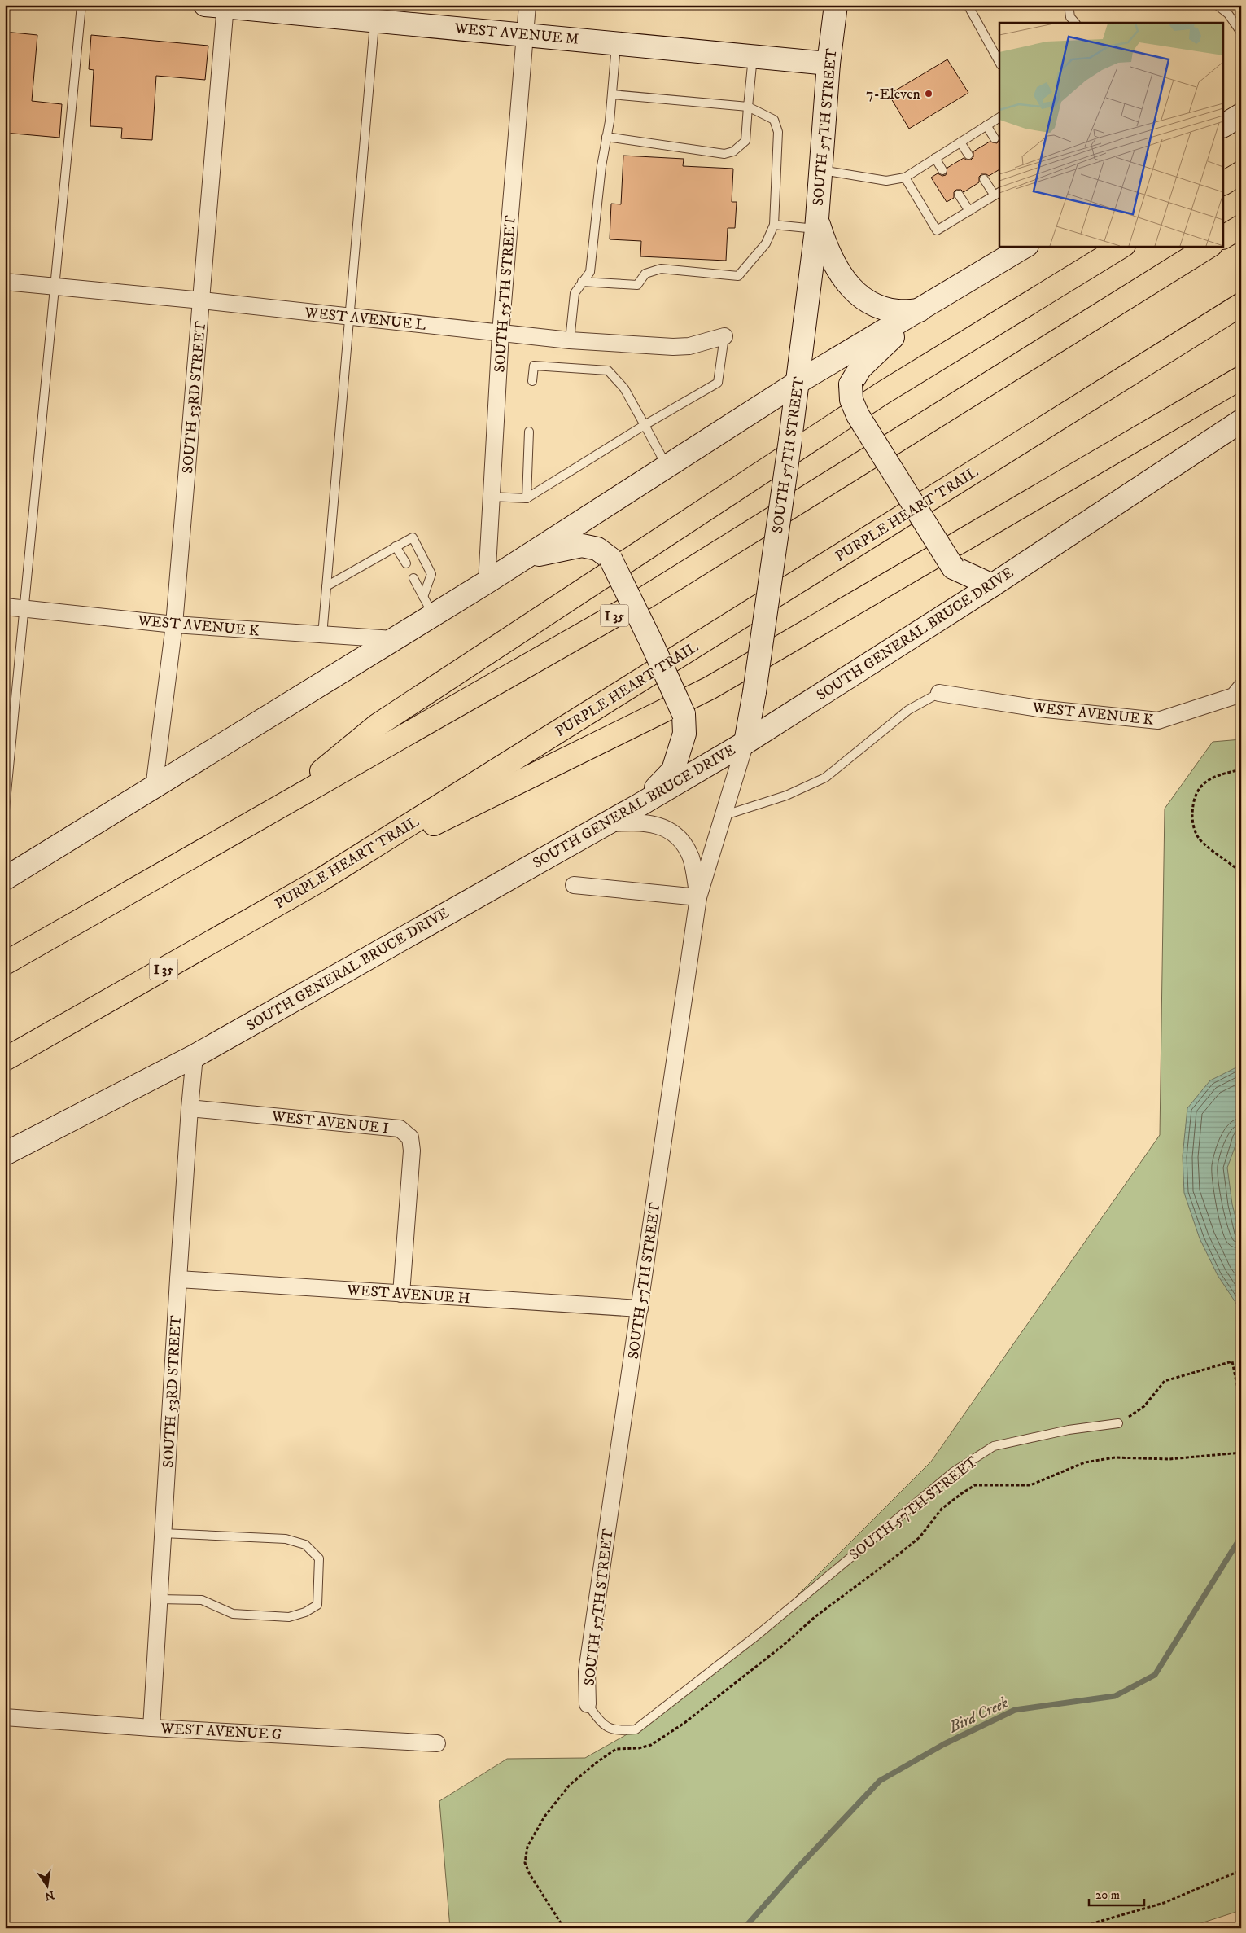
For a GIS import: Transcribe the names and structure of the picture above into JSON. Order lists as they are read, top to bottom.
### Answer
{
  "streets": {
    "highway": ["PURPLE HEART TRAIL", "I 35"],
    "main road": ["WEST AVENUE M", "SOUTH 57TH STREET", "SOUTH GENERAL BRUCE DRIVE"],
    "street": [
      "SOUTH 55TH STREET",
      "WEST AVENUE L",
      "SOUTH 53RD STREET",
      "WEST AVENUE K",
      "WEST AVENUE I",
      "WEST AVENUE H",
      "WEST AVENUE G"
    ]
  },
  "crossings": [
    ["WEST AVENUE M", "SOUTH 57TH STREET"],
    ["WEST AVENUE M", "SOUTH 55TH STREET"],
    ["WEST AVENUE M", "SOUTH 53RD STREET"],
    ["SOUTH 57TH STREET", "SOUTH GENERAL BRUCE DRIVE"],
    ["SOUTH 57TH STREET", "WEST AVENUE H"],
    ["SOUTH 55TH STREET", "WEST AVENUE L"],
    ["WEST AVENUE L", "SOUTH 53RD STREET"],
    ["SOUTH 53RD STREET", "WEST AVENUE K"],
    ["SOUTH 53RD STREET", "SOUTH GENERAL BRUCE DRIVE"],
    ["SOUTH 53RD STREET", "WEST AVENUE I"],
    ["SOUTH 53RD STREET", "WEST AVENUE H"],
    ["SOUTH 53RD STREET", "WEST AVENUE G"],
    ["WEST AVENUE I", "WEST AVENUE H"]
  ],
  "water": ["Bird Creek"],
  "places": ["7-Eleven"],
  "scale_bar": "20 m",
  "north": "bottom"
}
